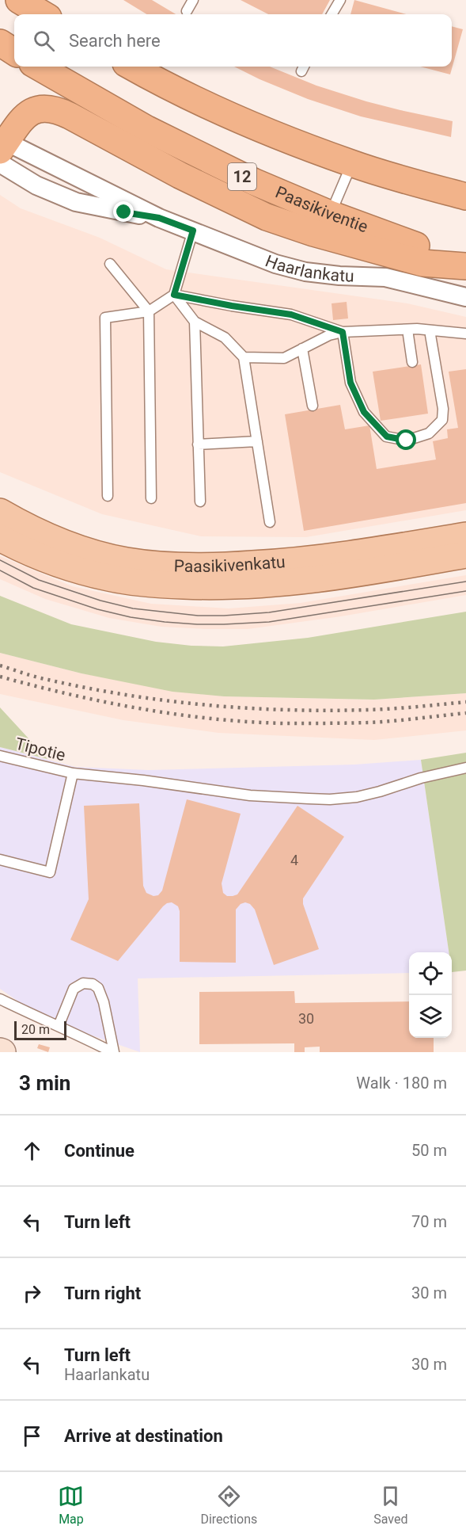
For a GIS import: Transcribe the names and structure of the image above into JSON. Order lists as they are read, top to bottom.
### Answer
{
  "streets": {
    "highway": ["12", "Paasikiventie"],
    "main road": ["Paasikivenkatu"],
    "street": ["Haarlankatu"],
    "lane": ["Tipotie"]
  },
  "house_numbers": ["4", "30"],
  "scale_bar": "20 m",
  "page": {
    "search": "Search here",
    "scale": "20 m",
    "heading": ["3 min", "Walk · 180 m"],
    "list": [
      ["Continue", "50 m"],
      ["Turn left", "70 m"],
      ["Turn right", "30 m"],
      ["Turn left", "Haarlankatu", "30 m"],
      "Arrive at destination"
    ],
    "nav": ["Map", "Directions", "Saved"]
  }
}
